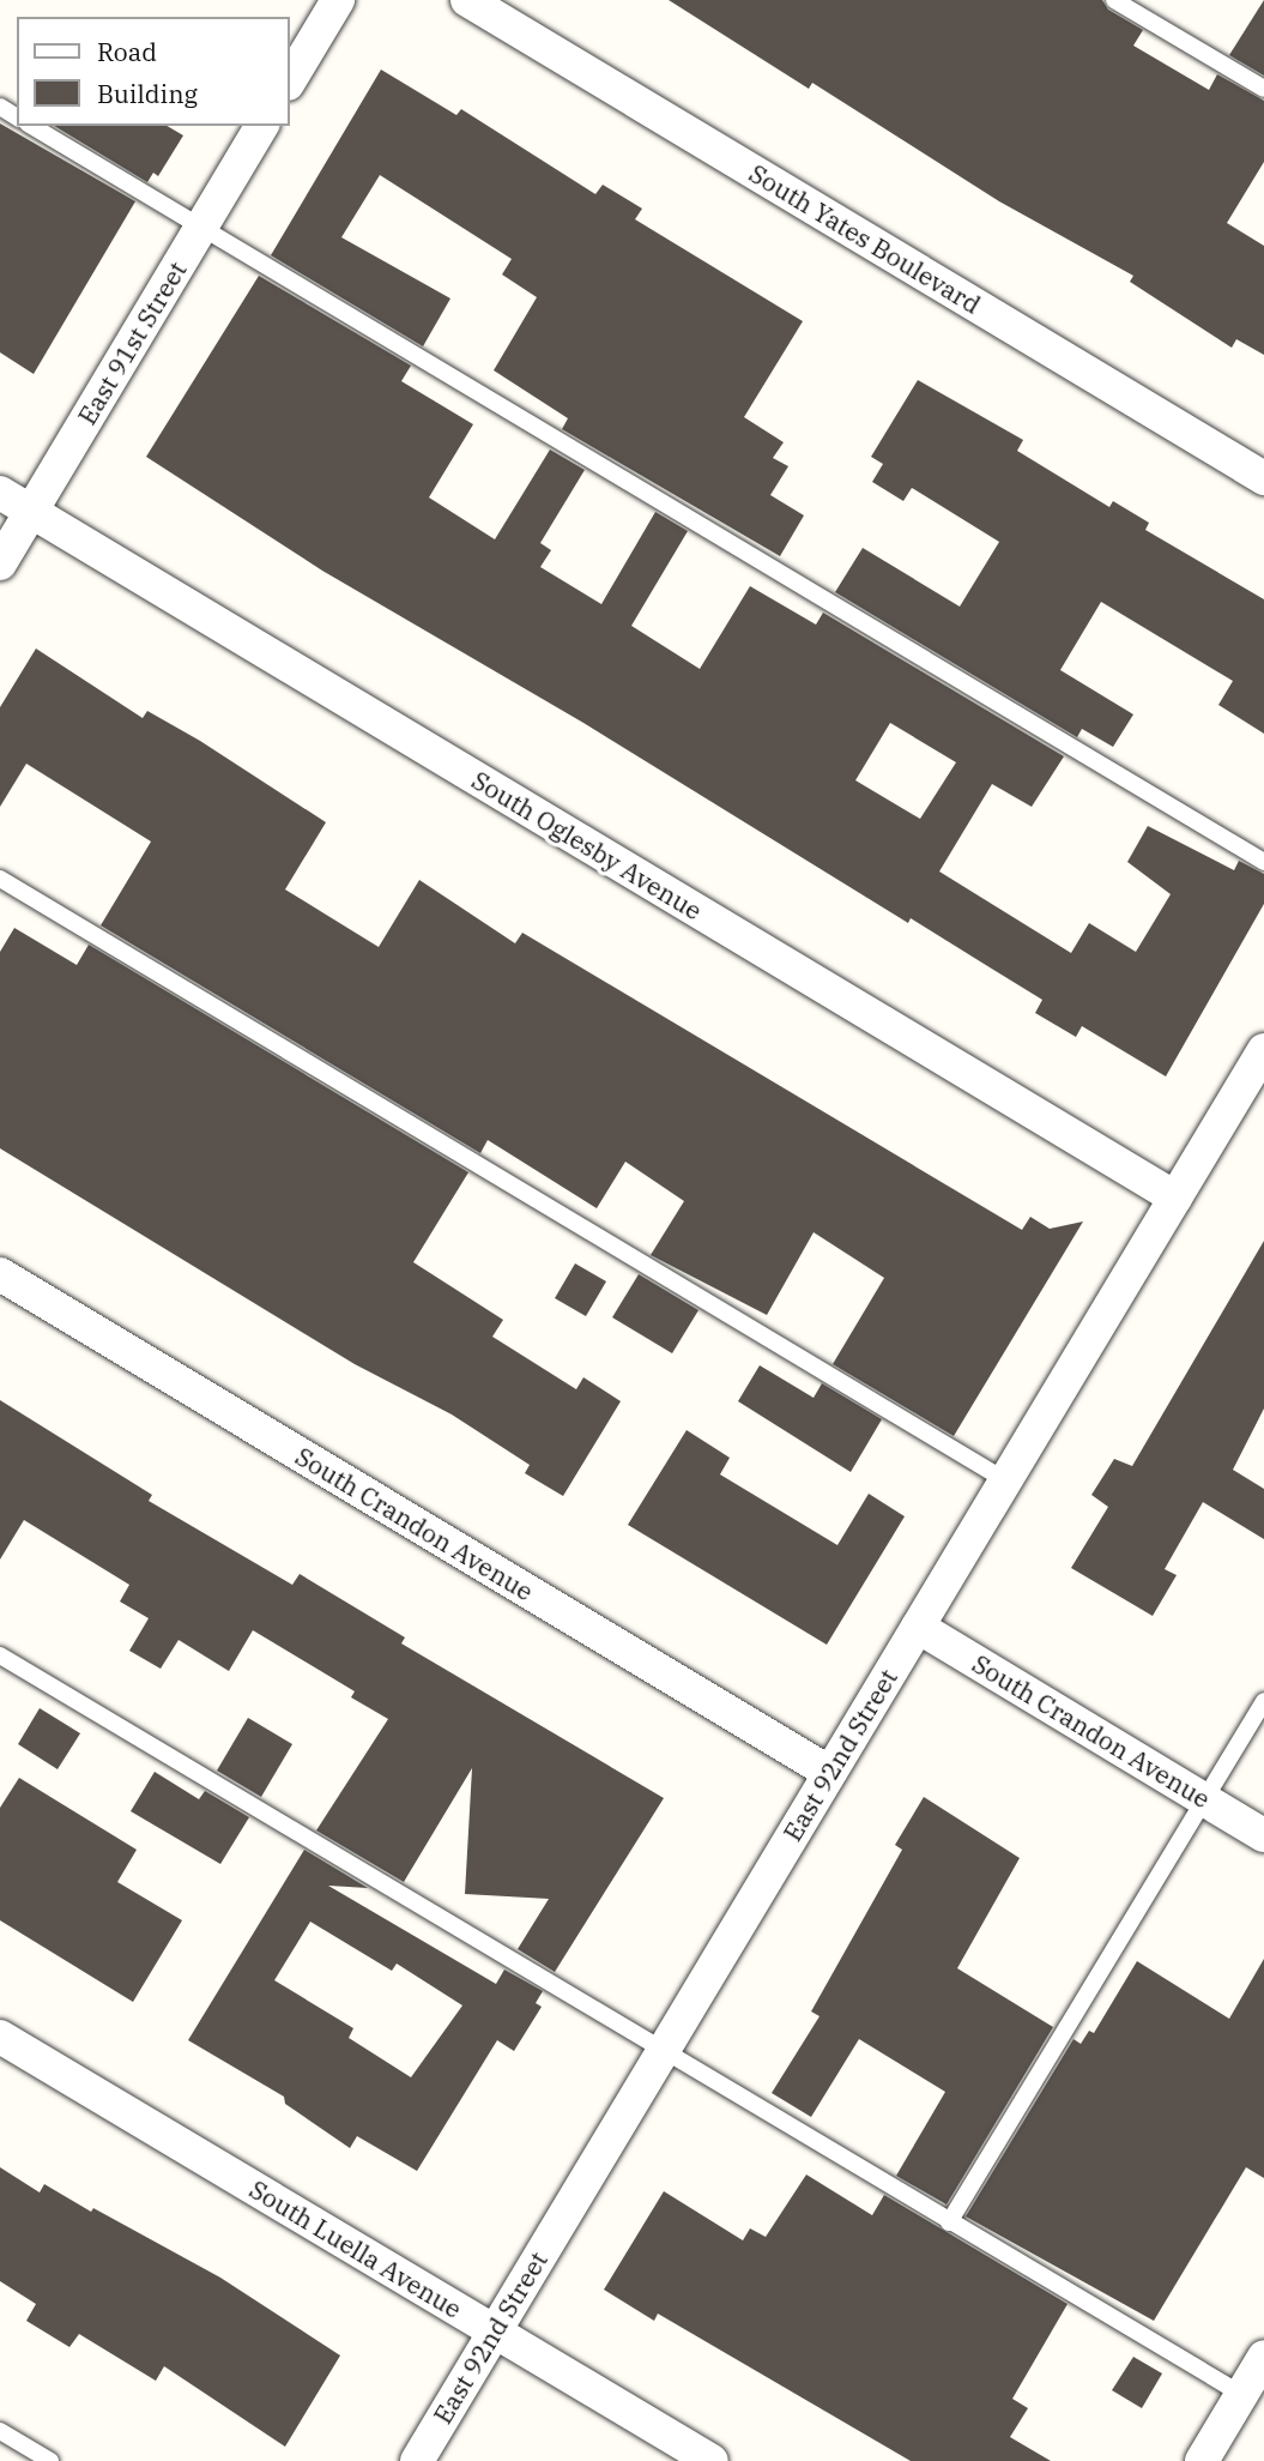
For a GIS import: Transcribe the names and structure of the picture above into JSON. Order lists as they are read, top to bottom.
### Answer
{
  "streets": {
    "street": [
      "South Yates Boulevard",
      "East 91st Street",
      "South Oglesby Avenue",
      "South Crandon Avenue",
      "East 92nd Street",
      "South Luella Avenue"
    ]
  },
  "crossings": [
    ["East 91st Street", "South Oglesby Avenue"],
    ["South Oglesby Avenue", "East 92nd Street"],
    ["South Crandon Avenue", "East 92nd Street"],
    ["East 92nd Street", "South Luella Avenue"]
  ],
  "legend": ["Road", "Building"]
}
